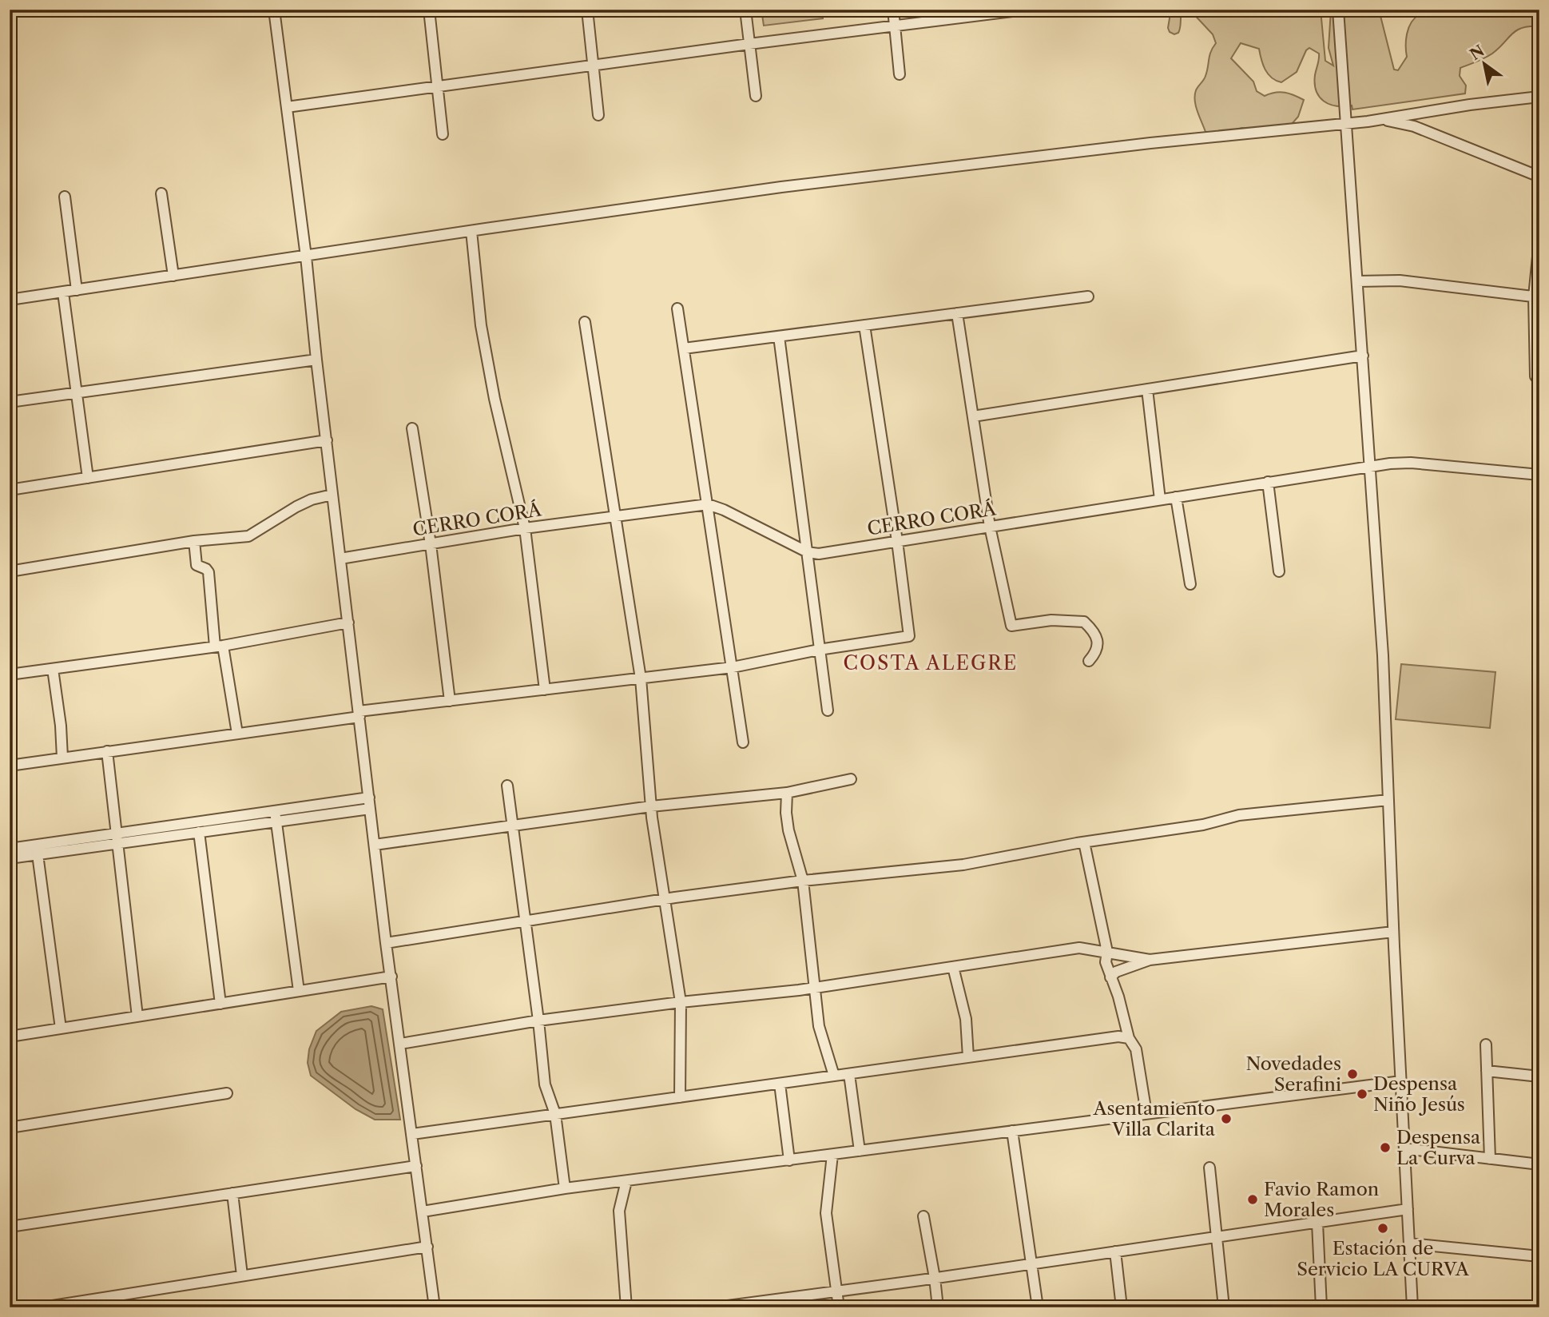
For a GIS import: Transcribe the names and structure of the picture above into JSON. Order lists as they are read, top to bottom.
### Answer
{
  "streets": {
    "street": ["CERRO CORÁ"]
  },
  "districts": ["COSTA ALEGRE"],
  "places": [
    "Novedades Serafini",
    "Despensa Niño Jesús",
    "Asentamiento Villa Clarita",
    "Despensa La Curva",
    "Favio Ramon Morales",
    "Estación de Servicio LA CURVA"
  ],
  "north": "top left"
}
